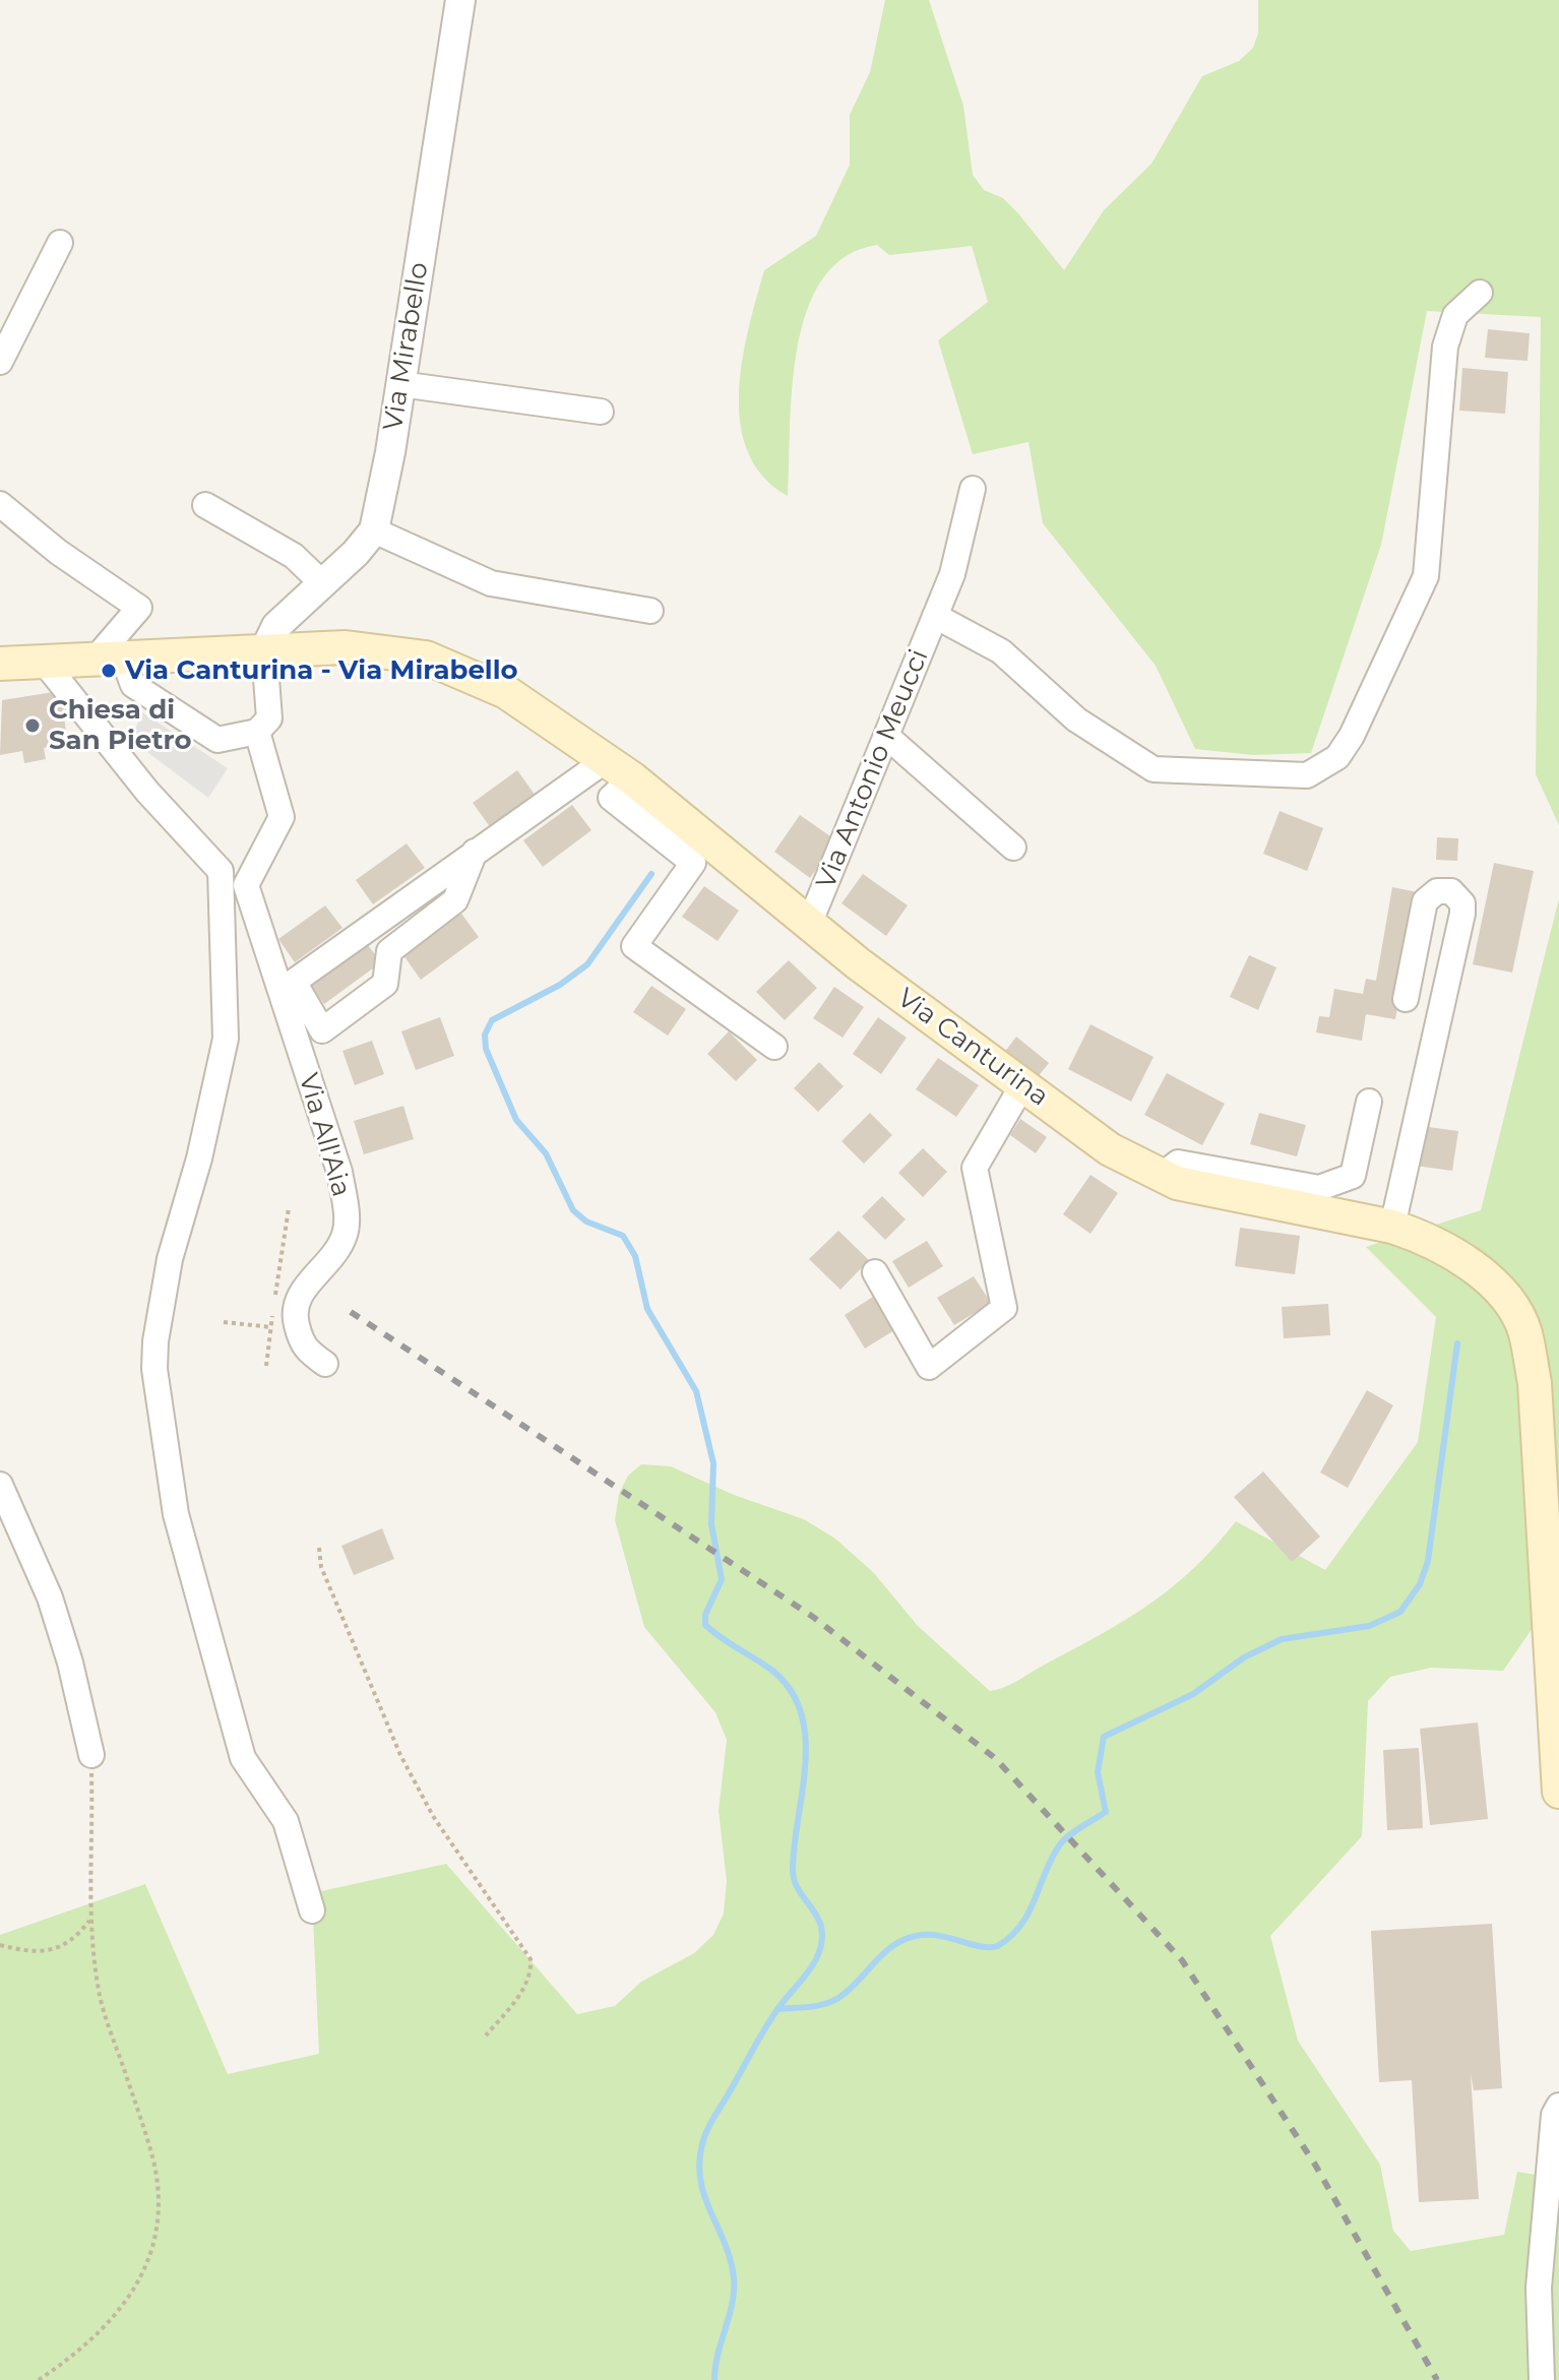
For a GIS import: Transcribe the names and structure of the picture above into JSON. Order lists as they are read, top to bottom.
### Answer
{
  "streets": {
    "main road": ["Via Canturina"],
    "street": ["Via Mirabello", "Via Antonio Meucci", "Via All'Aia"]
  },
  "crossings": [
    ["Via Antonio Meucci", "Via Canturina"]
  ],
  "places": ["Via Canturina - Via Mirabello", "Chiesa di San Pietro"]
}
